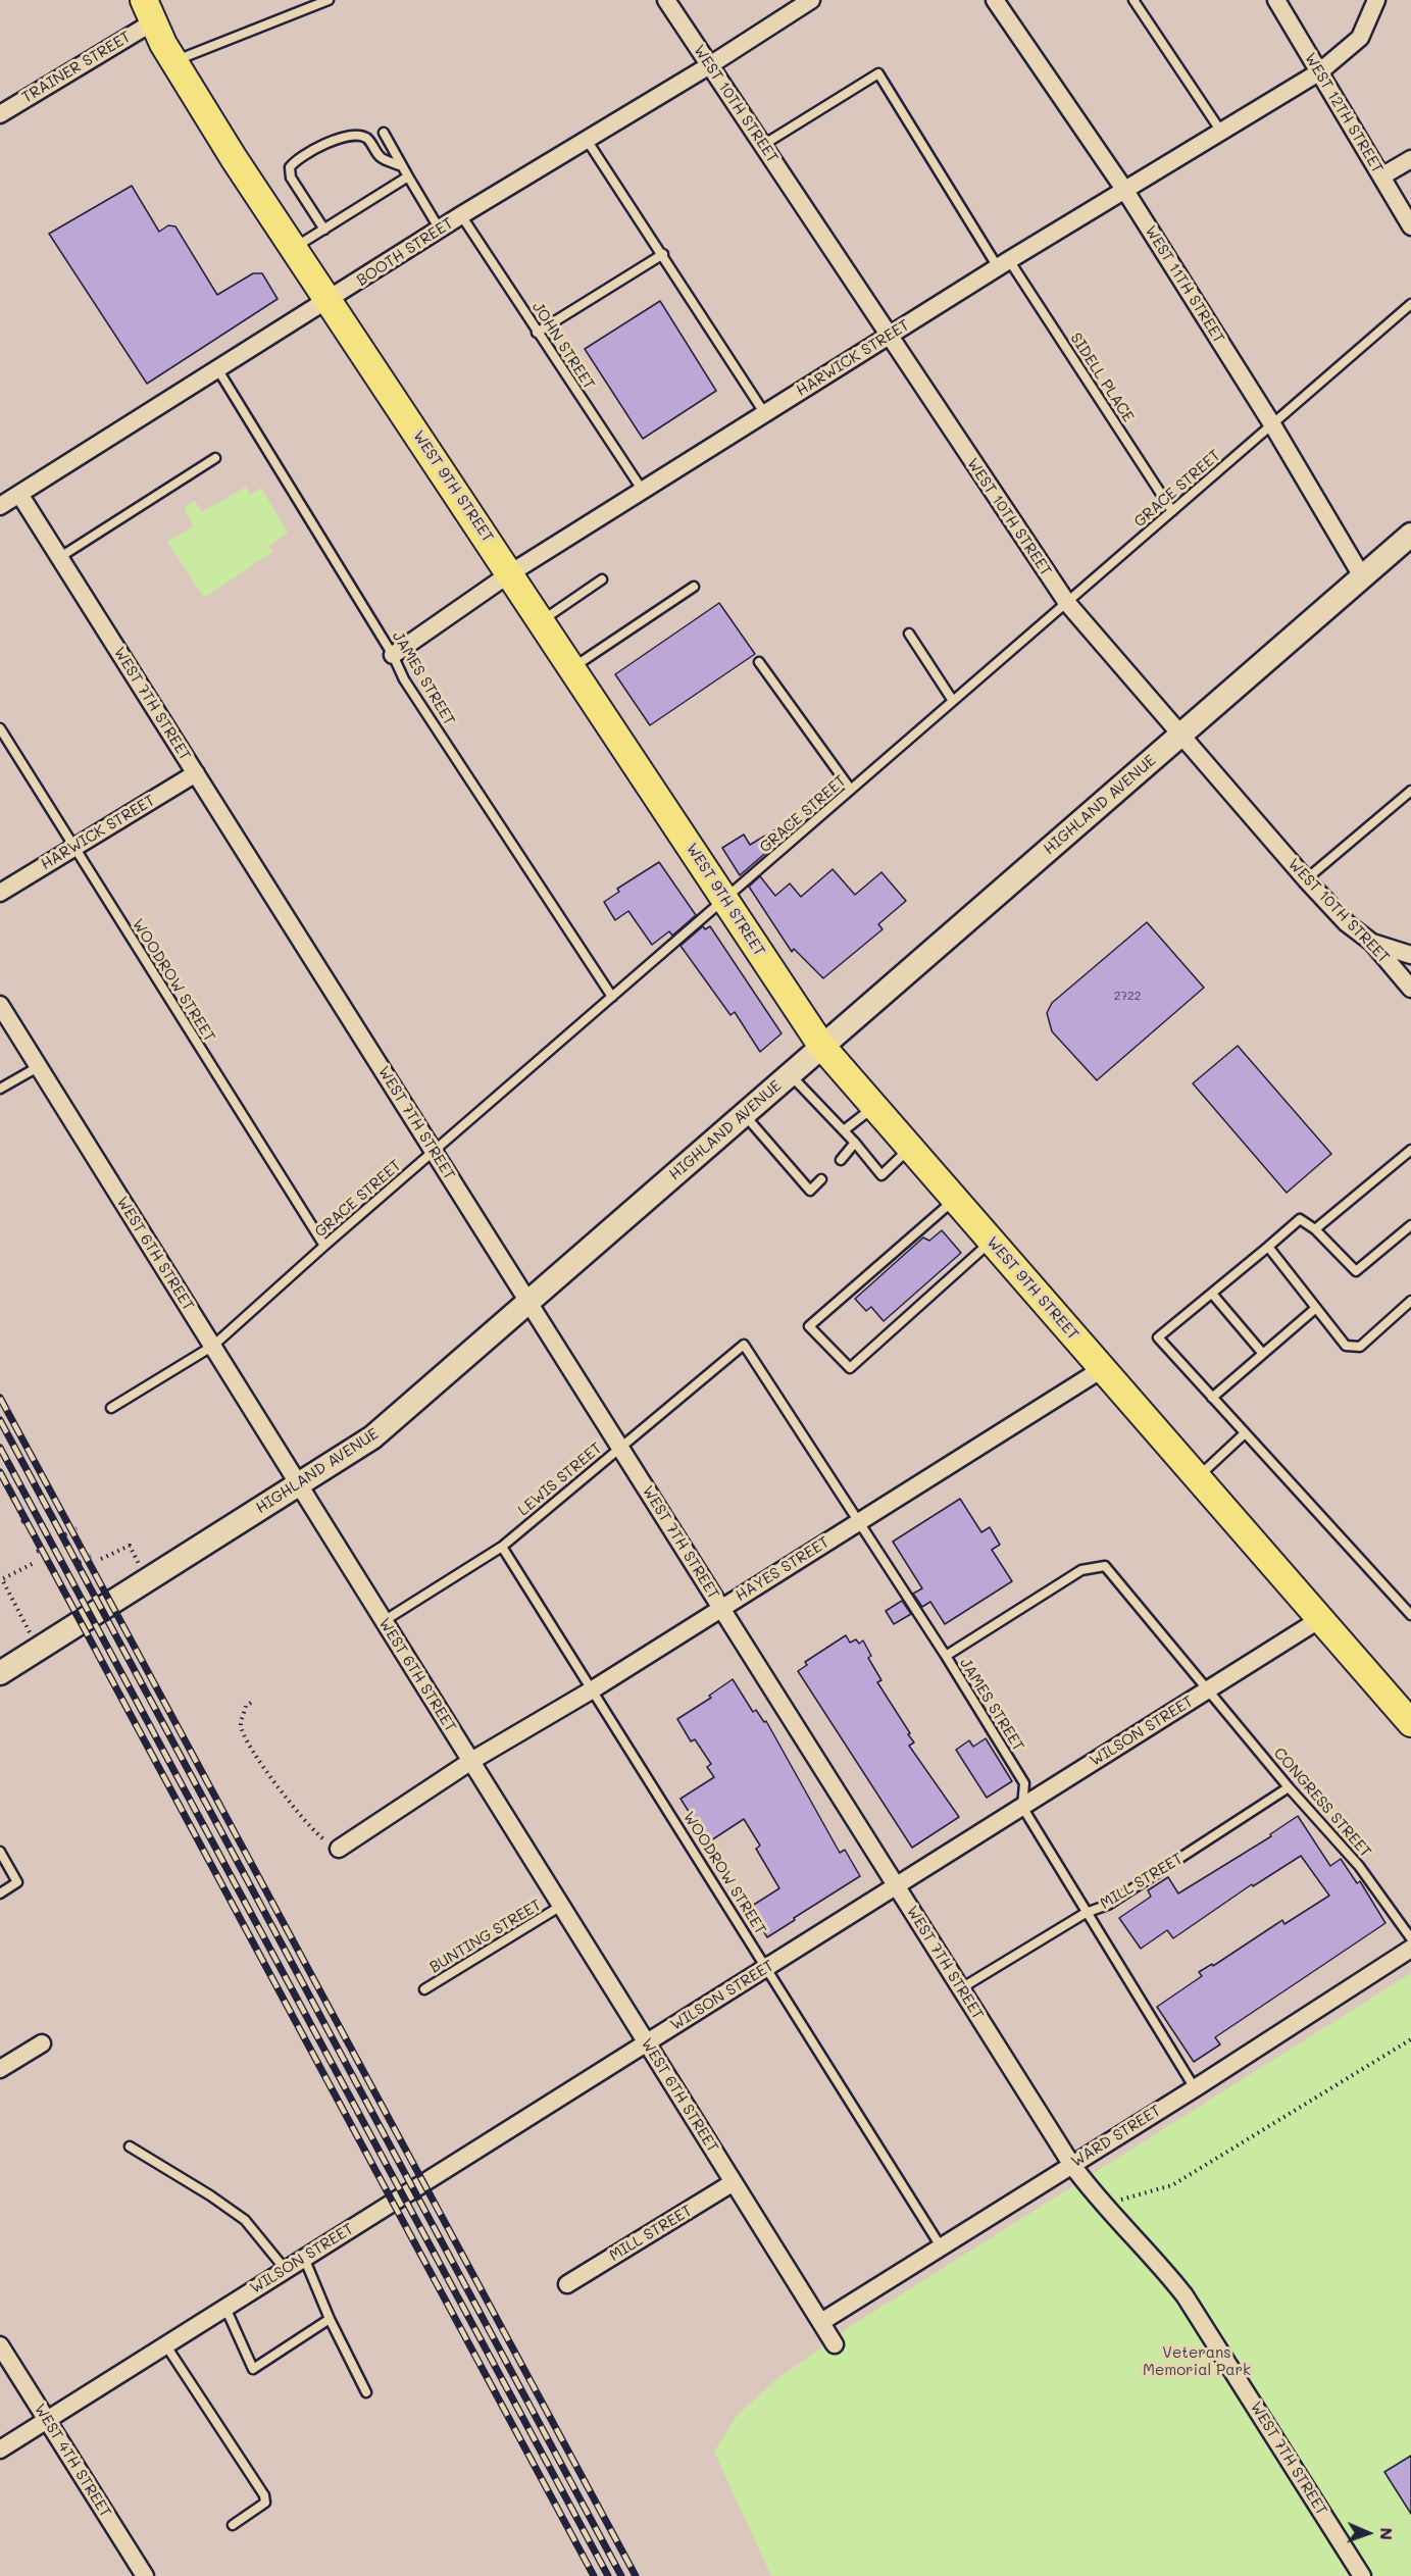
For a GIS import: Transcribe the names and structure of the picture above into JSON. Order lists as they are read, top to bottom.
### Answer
{
  "streets": {
    "main road": ["WEST 9TH STREET", "HIGHLAND AVENUE"],
    "street": [
      "TRAINER STREET",
      "WEST 10TH STREET",
      "WEST 12TH STREET",
      "BOOTH STREET",
      "WEST 11TH STREET",
      "HARWICK STREET",
      "WEST 7TH STREET",
      "WEST 6TH STREET",
      "HAYES STREET",
      "WILSON STREET",
      "MILL STREET",
      "WARD STREET",
      "WEST 4TH STREET"
    ],
    "lane": [
      "JOHN STREET",
      "SIDELL PLACE",
      "GRACE STREET",
      "JAMES STREET",
      "WOODROW STREET",
      "LEWIS STREET",
      "CONGRESS STREET",
      "BUNTING STREET"
    ]
  },
  "crossings": [
    ["TRAINER STREET", "WEST 9TH STREET"],
    ["WEST 10TH STREET", "BOOTH STREET"],
    ["WEST 10TH STREET", "HARWICK STREET"],
    ["WEST 10TH STREET", "SIDELL PLACE"],
    ["WEST 10TH STREET", "GRACE STREET"],
    ["WEST 10TH STREET", "HIGHLAND AVENUE"],
    ["WEST 12TH STREET", "HARWICK STREET"],
    ["BOOTH STREET", "JOHN STREET"],
    ["BOOTH STREET", "WEST 9TH STREET"],
    ["BOOTH STREET", "JAMES STREET"],
    ["BOOTH STREET", "WEST 7TH STREET"],
    ["WEST 11TH STREET", "HARWICK STREET"],
    ["WEST 11TH STREET", "GRACE STREET"],
    ["WEST 11TH STREET", "HIGHLAND AVENUE"],
    ["JOHN STREET", "HARWICK STREET"],
    ["HARWICK STREET", "SIDELL PLACE"],
    ["HARWICK STREET", "WEST 9TH STREET"],
    ["HARWICK STREET", "JAMES STREET"],
    ["HARWICK STREET", "WEST 7TH STREET"],
    ["HARWICK STREET", "WOODROW STREET"],
    ["SIDELL PLACE", "GRACE STREET"],
    ["WEST 9TH STREET", "GRACE STREET"],
    ["WEST 9TH STREET", "HIGHLAND AVENUE"],
    ["WEST 9TH STREET", "HAYES STREET"],
    ["WEST 9TH STREET", "WILSON STREET"],
    ["GRACE STREET", "JAMES STREET"],
    ["GRACE STREET", "WEST 7TH STREET"],
    ["GRACE STREET", "WOODROW STREET"],
    ["GRACE STREET", "WEST 6TH STREET"],
    ["JAMES STREET", "LEWIS STREET"],
    ["JAMES STREET", "HAYES STREET"],
    ["JAMES STREET", "WILSON STREET"],
    ["JAMES STREET", "CONGRESS STREET"],
    ["JAMES STREET", "MILL STREET"],
    ["JAMES STREET", "WARD STREET"],
    ["WEST 7TH STREET", "HIGHLAND AVENUE"],
    ["WEST 7TH STREET", "LEWIS STREET"],
    ["WEST 7TH STREET", "HAYES STREET"],
    ["WEST 7TH STREET", "WILSON STREET"],
    ["WEST 7TH STREET", "MILL STREET"],
    ["WEST 7TH STREET", "WARD STREET"],
    ["HIGHLAND AVENUE", "WEST 6TH STREET"],
    ["WOODROW STREET", "LEWIS STREET"],
    ["WOODROW STREET", "HAYES STREET"],
    ["WOODROW STREET", "WILSON STREET"],
    ["WOODROW STREET", "WARD STREET"],
    ["WEST 6TH STREET", "LEWIS STREET"],
    ["WEST 6TH STREET", "HAYES STREET"],
    ["WEST 6TH STREET", "WILSON STREET"],
    ["WEST 6TH STREET", "MILL STREET"],
    ["WEST 6TH STREET", "BUNTING STREET"],
    ["WEST 6TH STREET", "WARD STREET"],
    ["WILSON STREET", "CONGRESS STREET"],
    ["WILSON STREET", "WEST 4TH STREET"],
    ["CONGRESS STREET", "MILL STREET"]
  ],
  "parks": ["Veterans Memorial Park"],
  "house_numbers": ["2722"],
  "north": "right"
}
